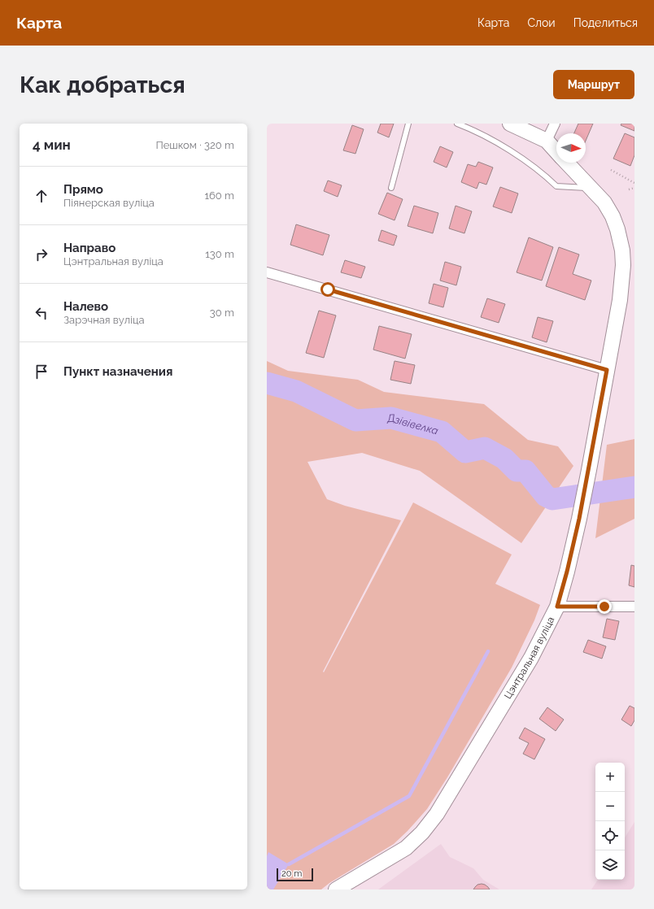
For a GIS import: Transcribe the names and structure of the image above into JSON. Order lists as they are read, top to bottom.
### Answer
{
  "streets": {
    "street": ["Цэнтральная вуліца"]
  },
  "water": ["Дзівівелка"],
  "scale_bar": "20 m",
  "north": "right",
  "page": {
    "header": "Карта",
    "nav": ["Карта", "Слои", "Поделиться"],
    "buttons": "Маршрут",
    "title": "Как добраться",
    "heading": ["4 мин", "Пешком · 320 m"],
    "list": [
      ["Прямо", "Піянерская вуліца", "160 m"],
      ["Направо", "Цэнтральная вуліца", "130 m"],
      ["Налево", "Зарэчная вуліца", "30 m"],
      "Пункт назначения"
    ],
    "map_buttons": ["+", "−"],
    "scale": "20 m"
  }
}
